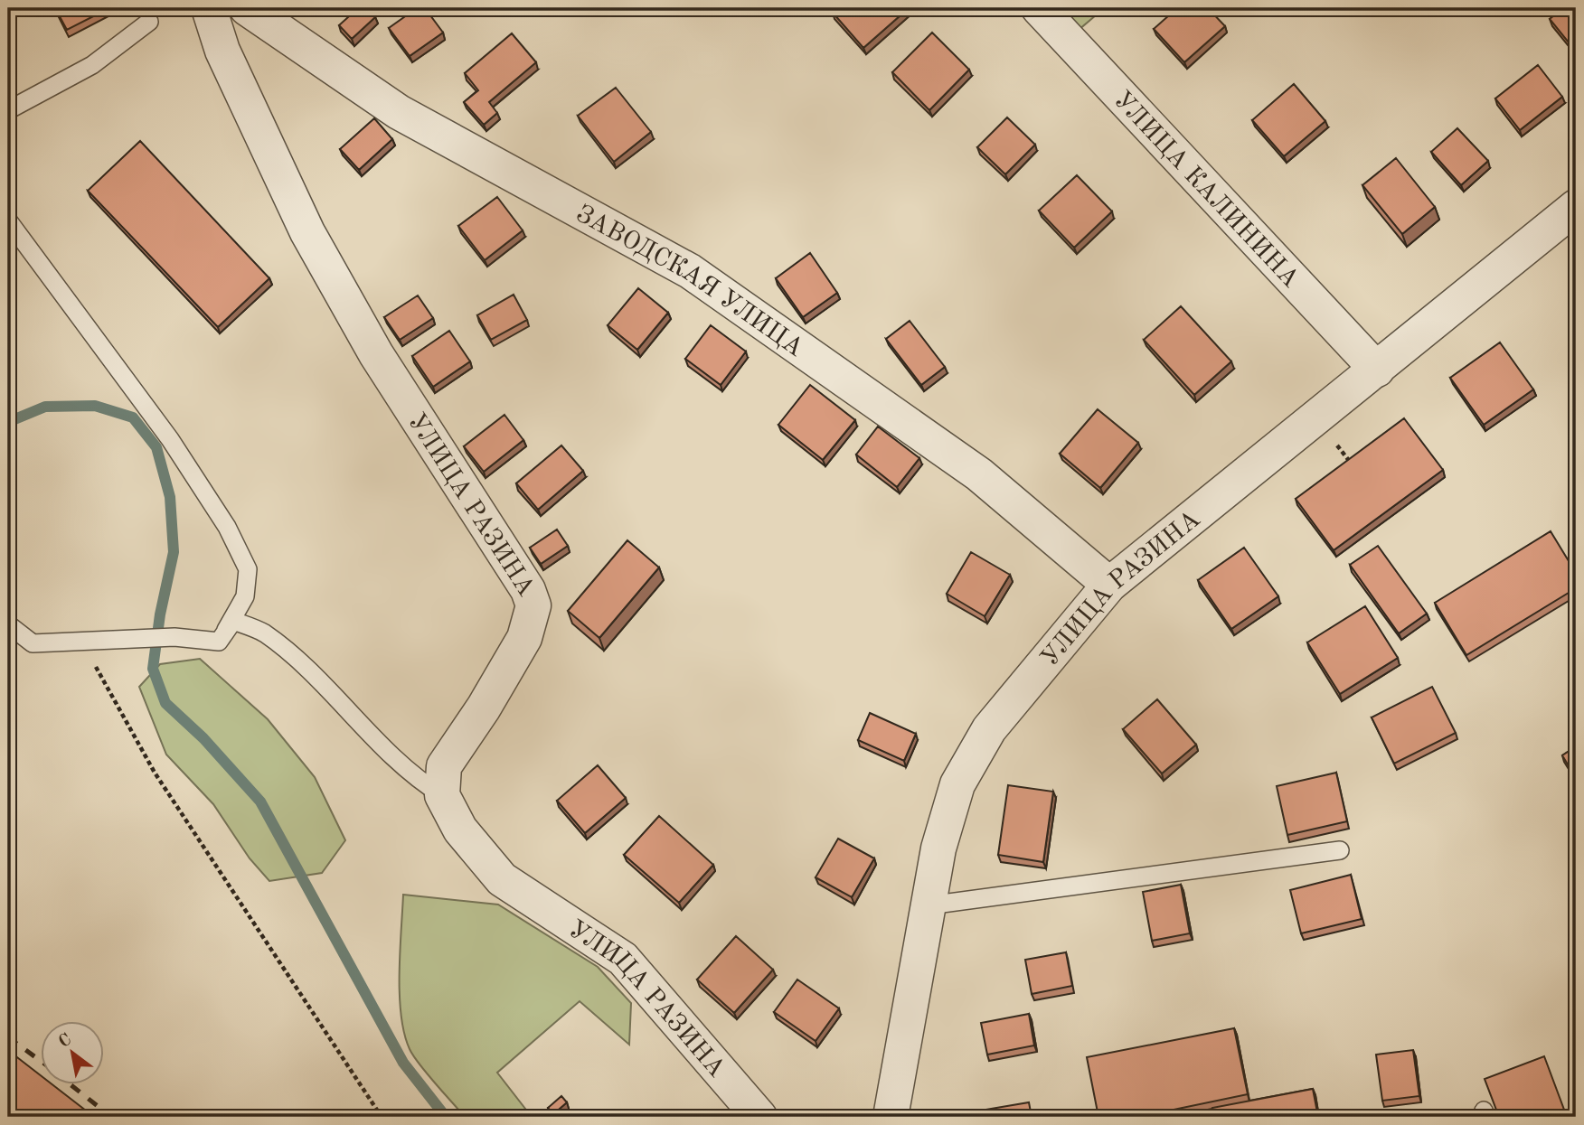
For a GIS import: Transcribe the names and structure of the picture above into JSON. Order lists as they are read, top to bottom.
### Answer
{
  "streets": {
    "street": ["УЛИЦА КАЛИНИНА", "ЗАВОДСКАЯ УЛИЦА", "УЛИЦА РАЗИНА"]
  },
  "crossings": [
    ["УЛИЦА КАЛИНИНА", "УЛИЦА РАЗИНА"],
    ["ЗАВОДСКАЯ УЛИЦА", "УЛИЦА РАЗИНА"]
  ],
  "north": "top left"
}
